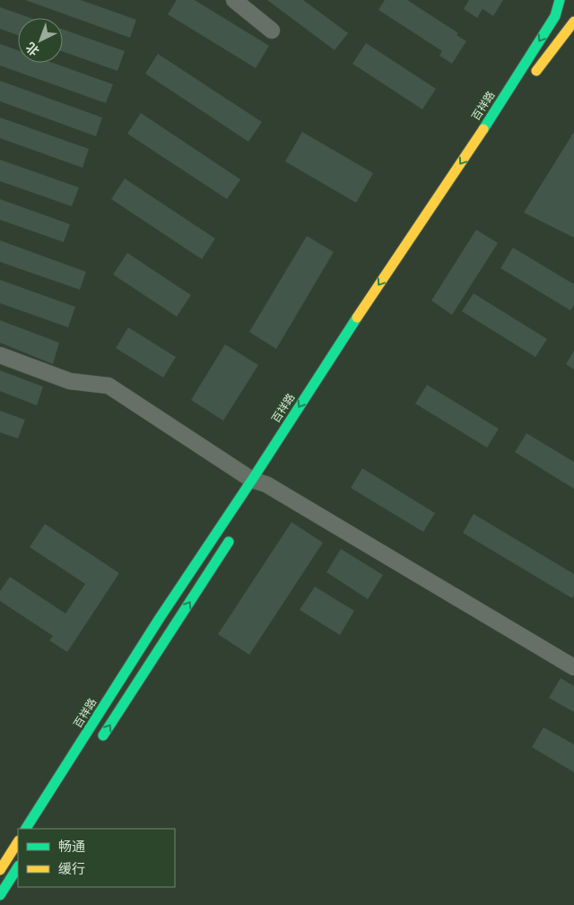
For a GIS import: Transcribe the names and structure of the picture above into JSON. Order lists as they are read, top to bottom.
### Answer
{
  "streets": {
    "street": ["百祥路"]
  },
  "one_way": ["百祥路"],
  "legend": ["畅通", "缓行"],
  "north": "bottom left"
}
